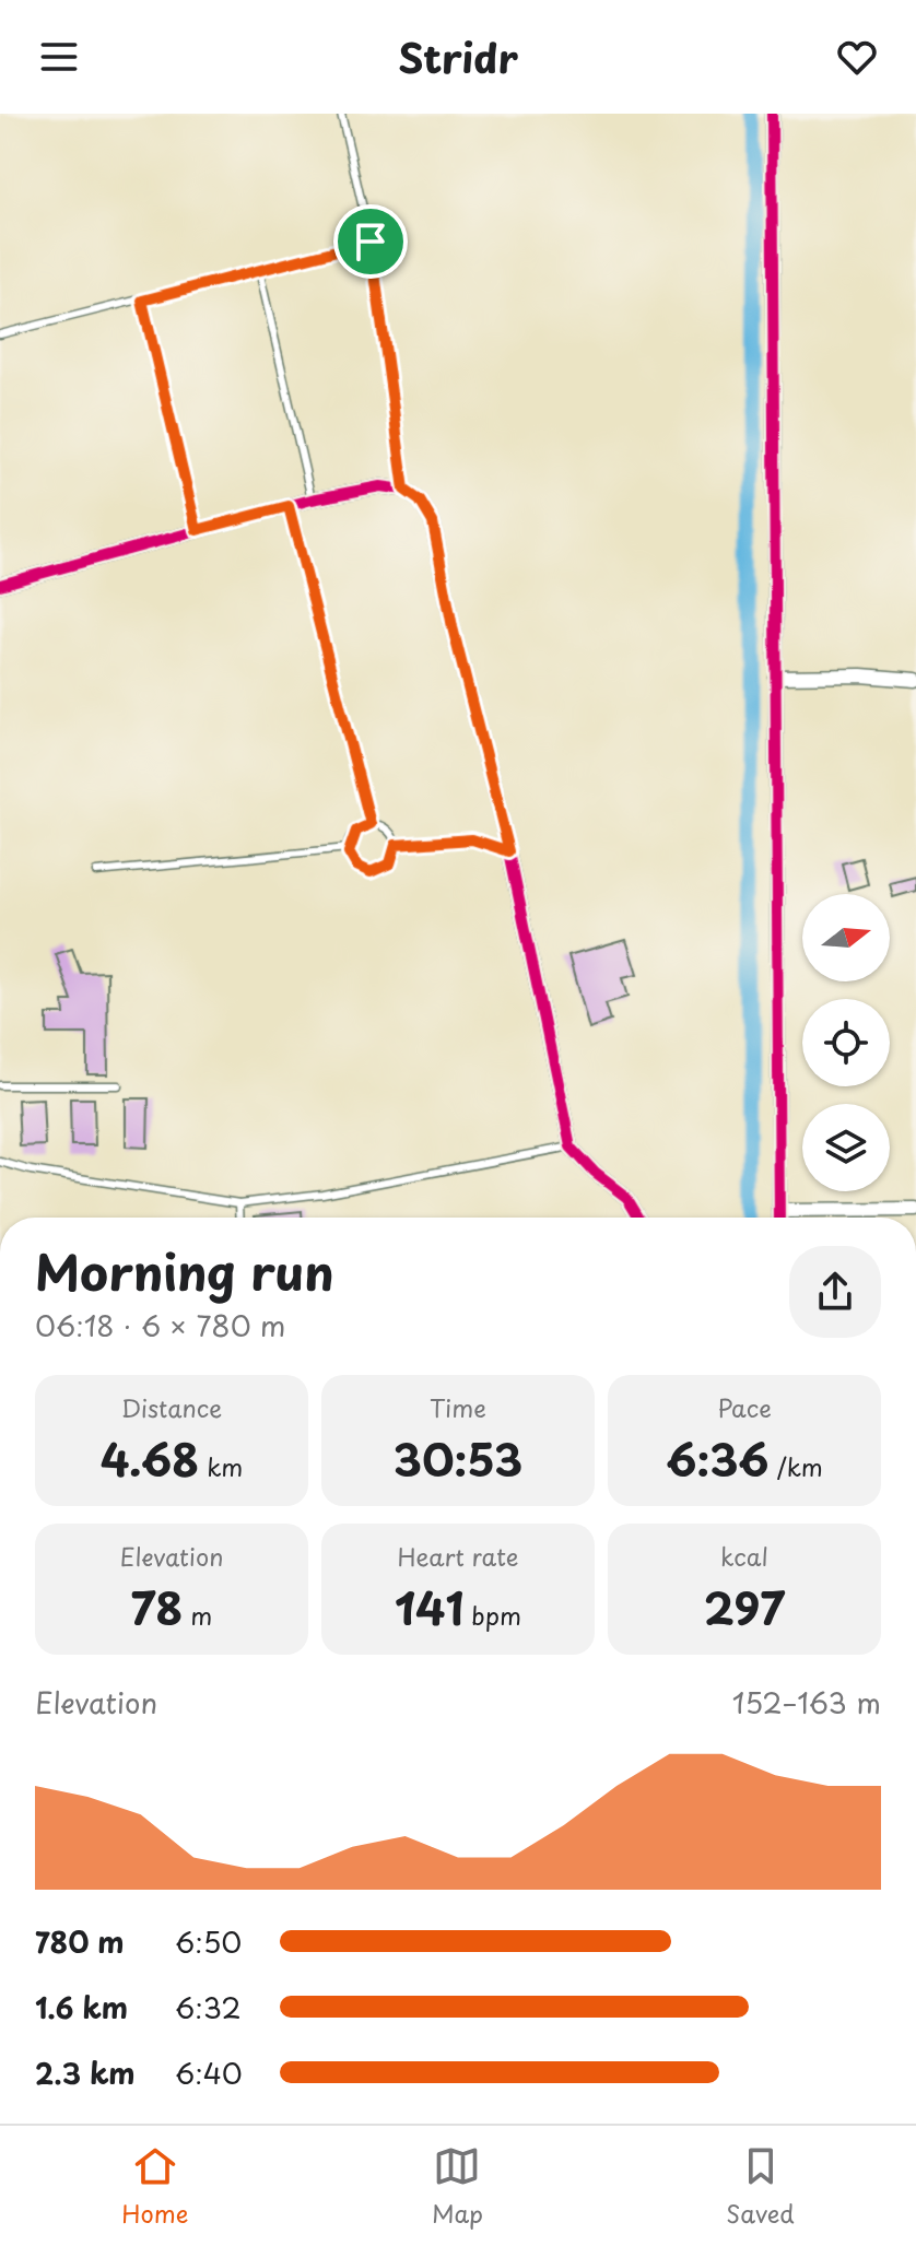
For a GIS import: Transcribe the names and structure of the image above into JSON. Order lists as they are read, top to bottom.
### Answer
{
  "north": "right",
  "page": {
    "header": "Stridr",
    "heading": ["Morning run", "06:18 · 6 × 780 m"],
    "stats": [
      ["Distance", "4.68 km"],
      ["Time", "30:53"],
      ["Pace", "6:36 /km"],
      ["Elevation", "78 m"],
      ["Heart rate", "141 bpm"],
      ["kcal", "297"]
    ],
    "chart": ["Elevation", "152–163 m"],
    "list": [
      {
        "name": "780 m",
        "note": "6:50"
      },
      {
        "name": "1.6 km",
        "note": "6:32"
      },
      {
        "name": "2.3 km",
        "note": "6:40"
      }
    ],
    "tabs": ["Home", "Map", "Saved"]
  }
}
